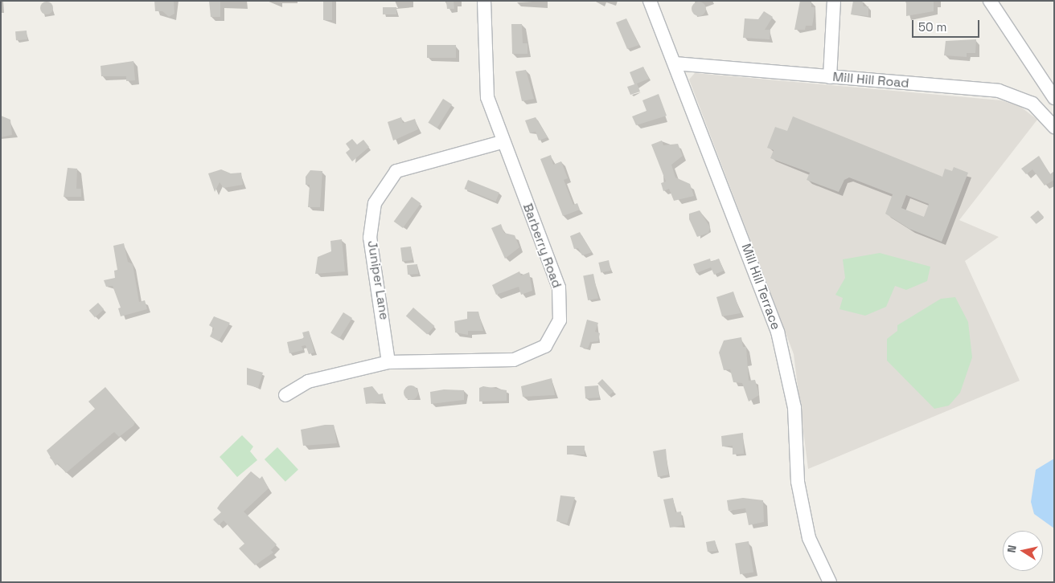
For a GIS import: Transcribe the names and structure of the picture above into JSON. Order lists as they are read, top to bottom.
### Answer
{
  "streets": {
    "street": [
      "Mill Hill Road",
      "Barberry Road",
      "Juniper Lane",
      "Mill Hill Terrace"
    ]
  },
  "crossings": [
    ["Mill Hill Road", "Mill Hill Terrace"],
    ["Barberry Road", "Juniper Lane"]
  ],
  "scale_bar": "50 m",
  "north": "left"
}
